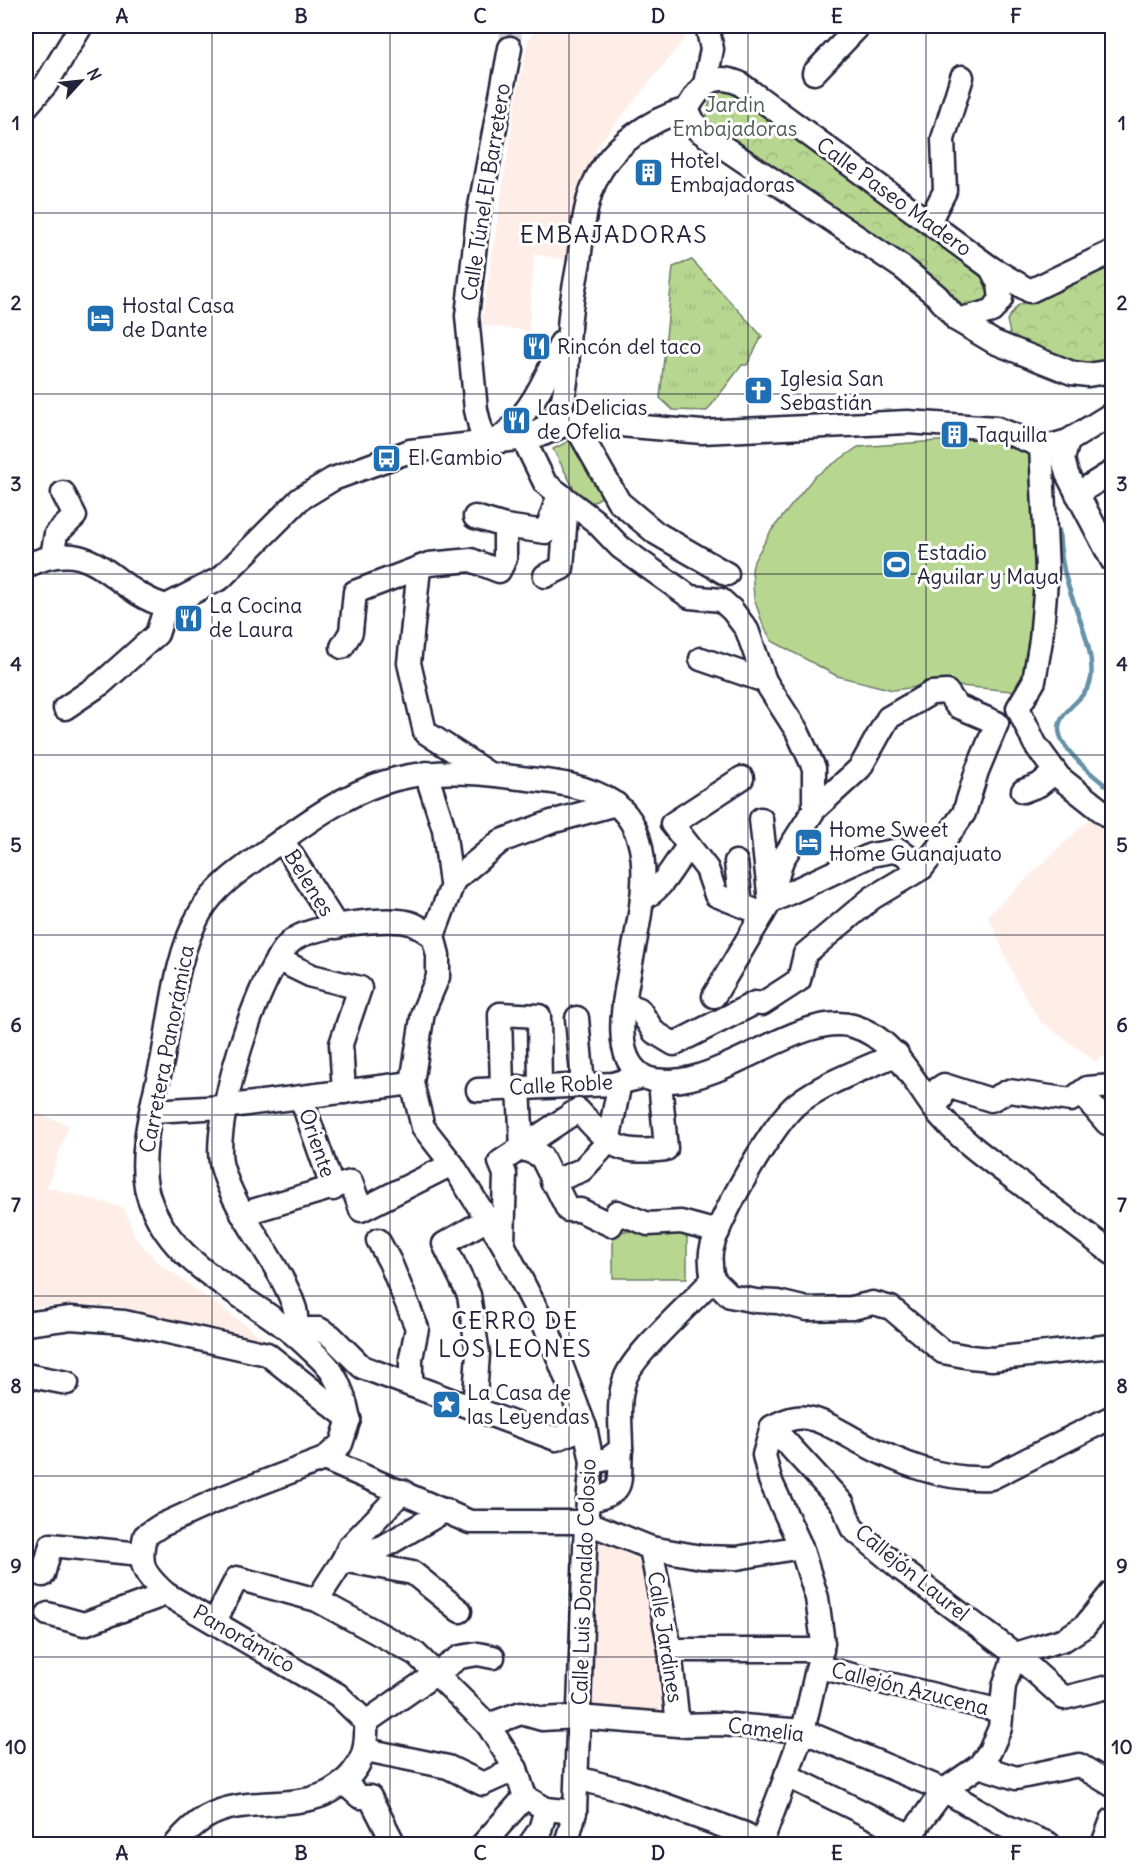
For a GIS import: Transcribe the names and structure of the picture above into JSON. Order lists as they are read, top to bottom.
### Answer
{
  "streets": {
    "street": [
      "Calle Túnel El Barretero",
      "Calle Paseo Madero",
      "Belenes",
      "Carretera Panorámica",
      "Calle Roble",
      "Oriente",
      "Callejón Laurel",
      "Calle Luis Donaldo Colosio",
      "Calle Jardines",
      "Panorámico",
      "Callejón Azucena",
      "Camelia"
    ]
  },
  "crossings": [
    ["Belenes", "Carretera Panorámica"],
    ["Carretera Panorámica", "Calle Roble"],
    ["Calle Luis Donaldo Colosio", "Camelia"],
    ["Calle Jardines", "Callejón Azucena"],
    ["Calle Jardines", "Camelia"]
  ],
  "districts": ["EMBAJADORAS", "CERRO DE LOS LEONES"],
  "parks": ["Jardin Embajadoras"],
  "places": {
    "building": ["Hotel Embajadoras", "Taquilla"],
    "hotel": ["Hostal Casa de Dante", "Home Sweet Home Guanajuato"],
    "restaurant": ["Rincón del taco", "Las Delicias de Ofelia", "La Cocina de Laura"],
    "church": ["Iglesia San Sebastián"],
    "bus stop": ["El Cambio"],
    "sports": ["Estadio Aguilar y Maya"],
    "place": ["La Casa de las Leyendas"]
  },
  "north": "top right",
  "grid": {
    "columns": [
      "A",
      "B",
      "C",
      "D",
      "E",
      "F"
    ],
    "rows": [
      "1",
      "2",
      "3",
      "4",
      "5",
      "6",
      "7",
      "8",
      "9",
      "10"
    ]
  }
}
